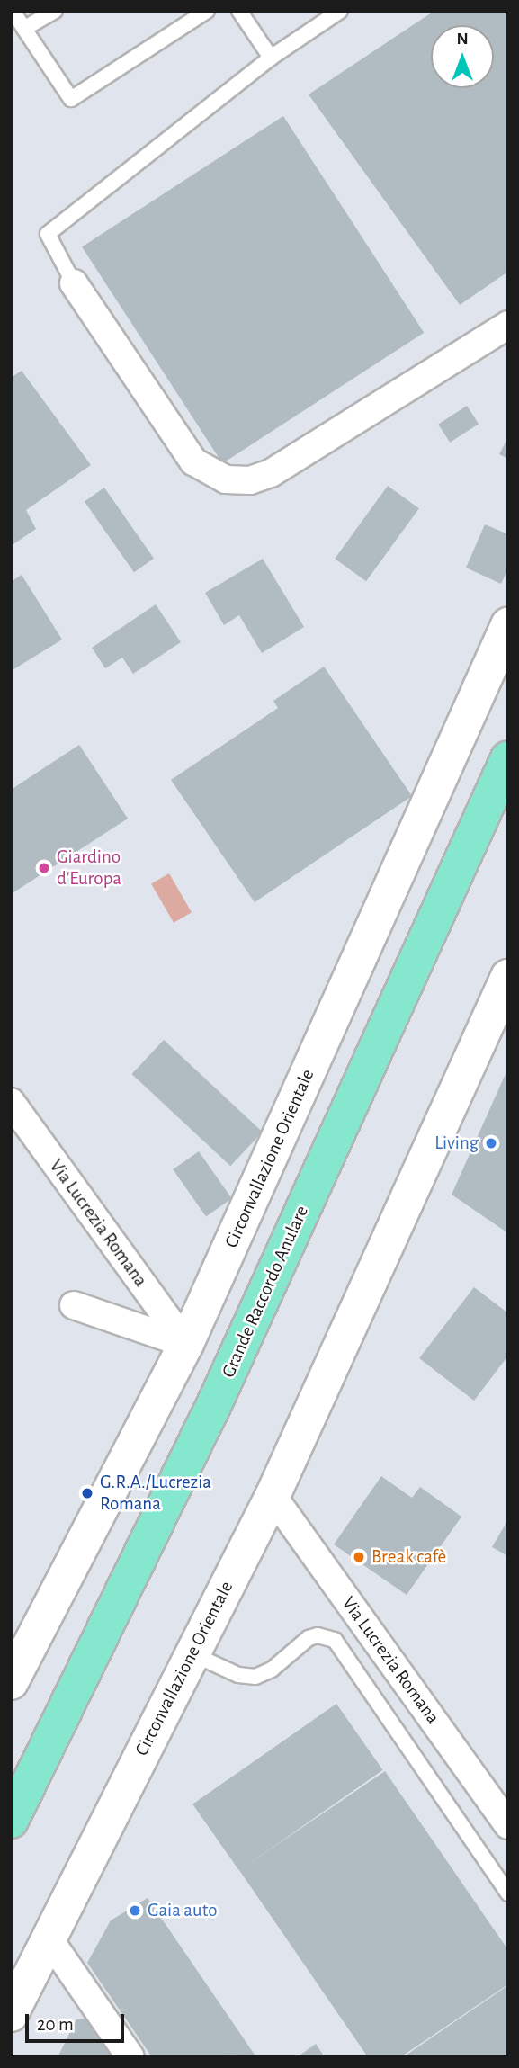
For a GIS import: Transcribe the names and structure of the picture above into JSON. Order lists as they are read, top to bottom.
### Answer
{
  "streets": {
    "highway": ["Grande Raccordo Anulare"],
    "street": ["Circonvallazione Orientale", "Via Lucrezia Romana"]
  },
  "crossings": [
    ["Circonvallazione Orientale", "Via Lucrezia Romana"]
  ],
  "places": [
    "Giardino d'Europa",
    "Living",
    "G.R.A./Lucrezia Romana",
    "Break cafè",
    "Gaia auto"
  ],
  "scale_bar": "20 m",
  "north": "top"
}
